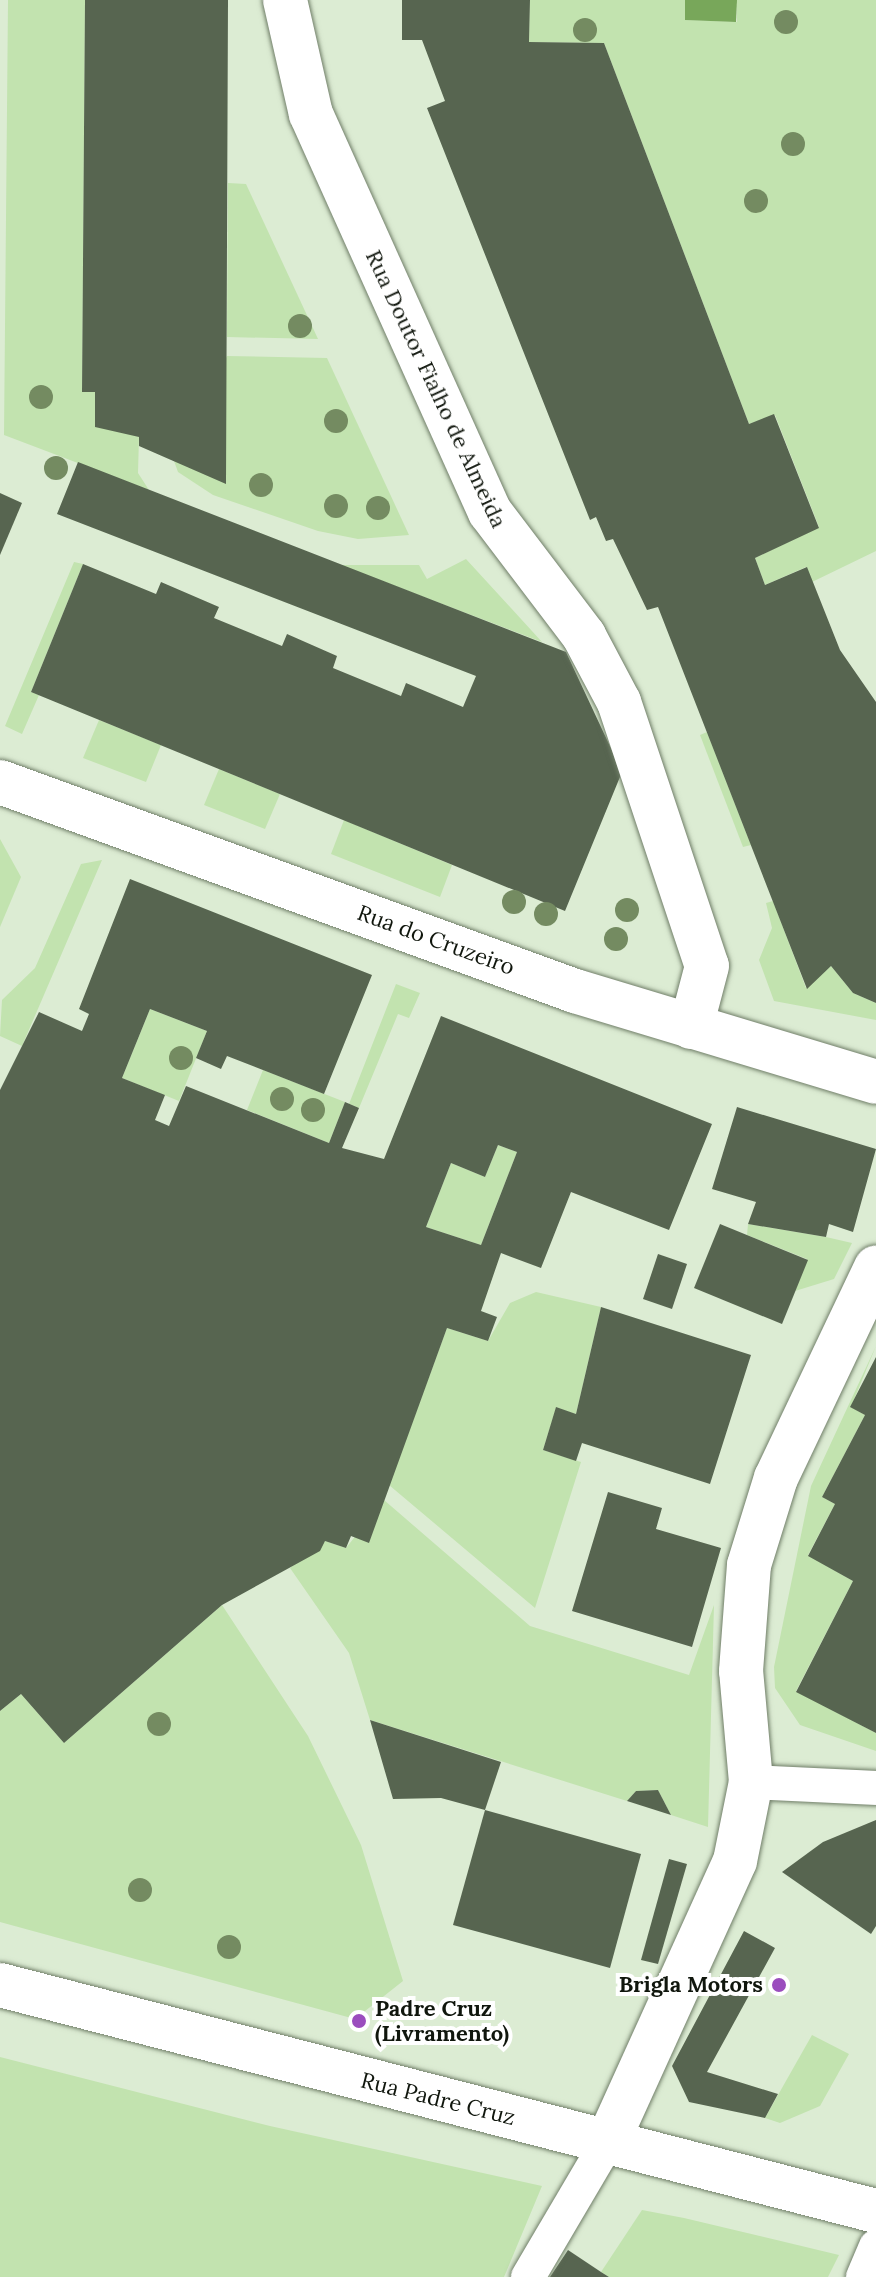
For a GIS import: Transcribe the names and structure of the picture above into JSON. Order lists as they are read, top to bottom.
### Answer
{
  "streets": {
    "street": ["Rua Doutor Fialho de Almeida", "Rua do Cruzeiro", "Rua Padre Cruz"]
  },
  "crossings": [
    ["Rua Doutor Fialho de Almeida", "Rua do Cruzeiro"]
  ],
  "places": ["Brigla Motors", "Padre Cruz (Livramento)"]
}
